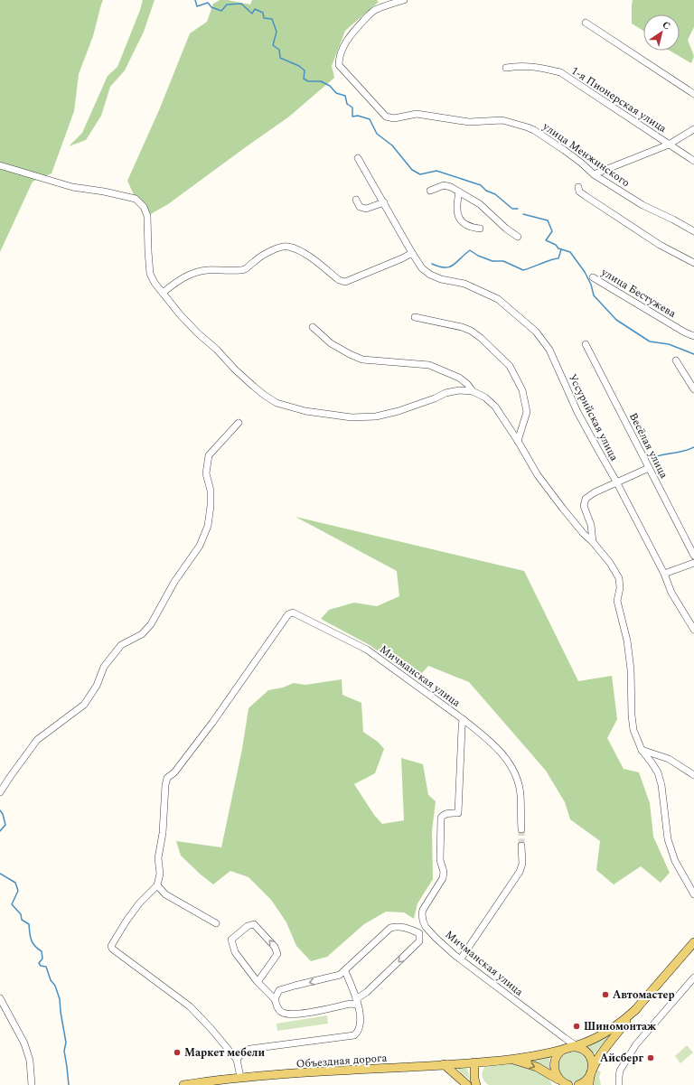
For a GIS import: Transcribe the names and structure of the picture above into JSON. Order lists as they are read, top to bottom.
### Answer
{
  "streets": {
    "main road": ["Объездная дорога"],
    "street": [
      "1-я Пионерская улица",
      "улица Менжинского",
      "улица Бестужева",
      "Уссурийская улица",
      "Весёлая улица",
      "Мичманская улица"
    ]
  },
  "places": [
    "Автомастер",
    "Шиномонтаж",
    "Маркет мебели",
    "Айсберг"
  ],
  "north": "top right"
}
